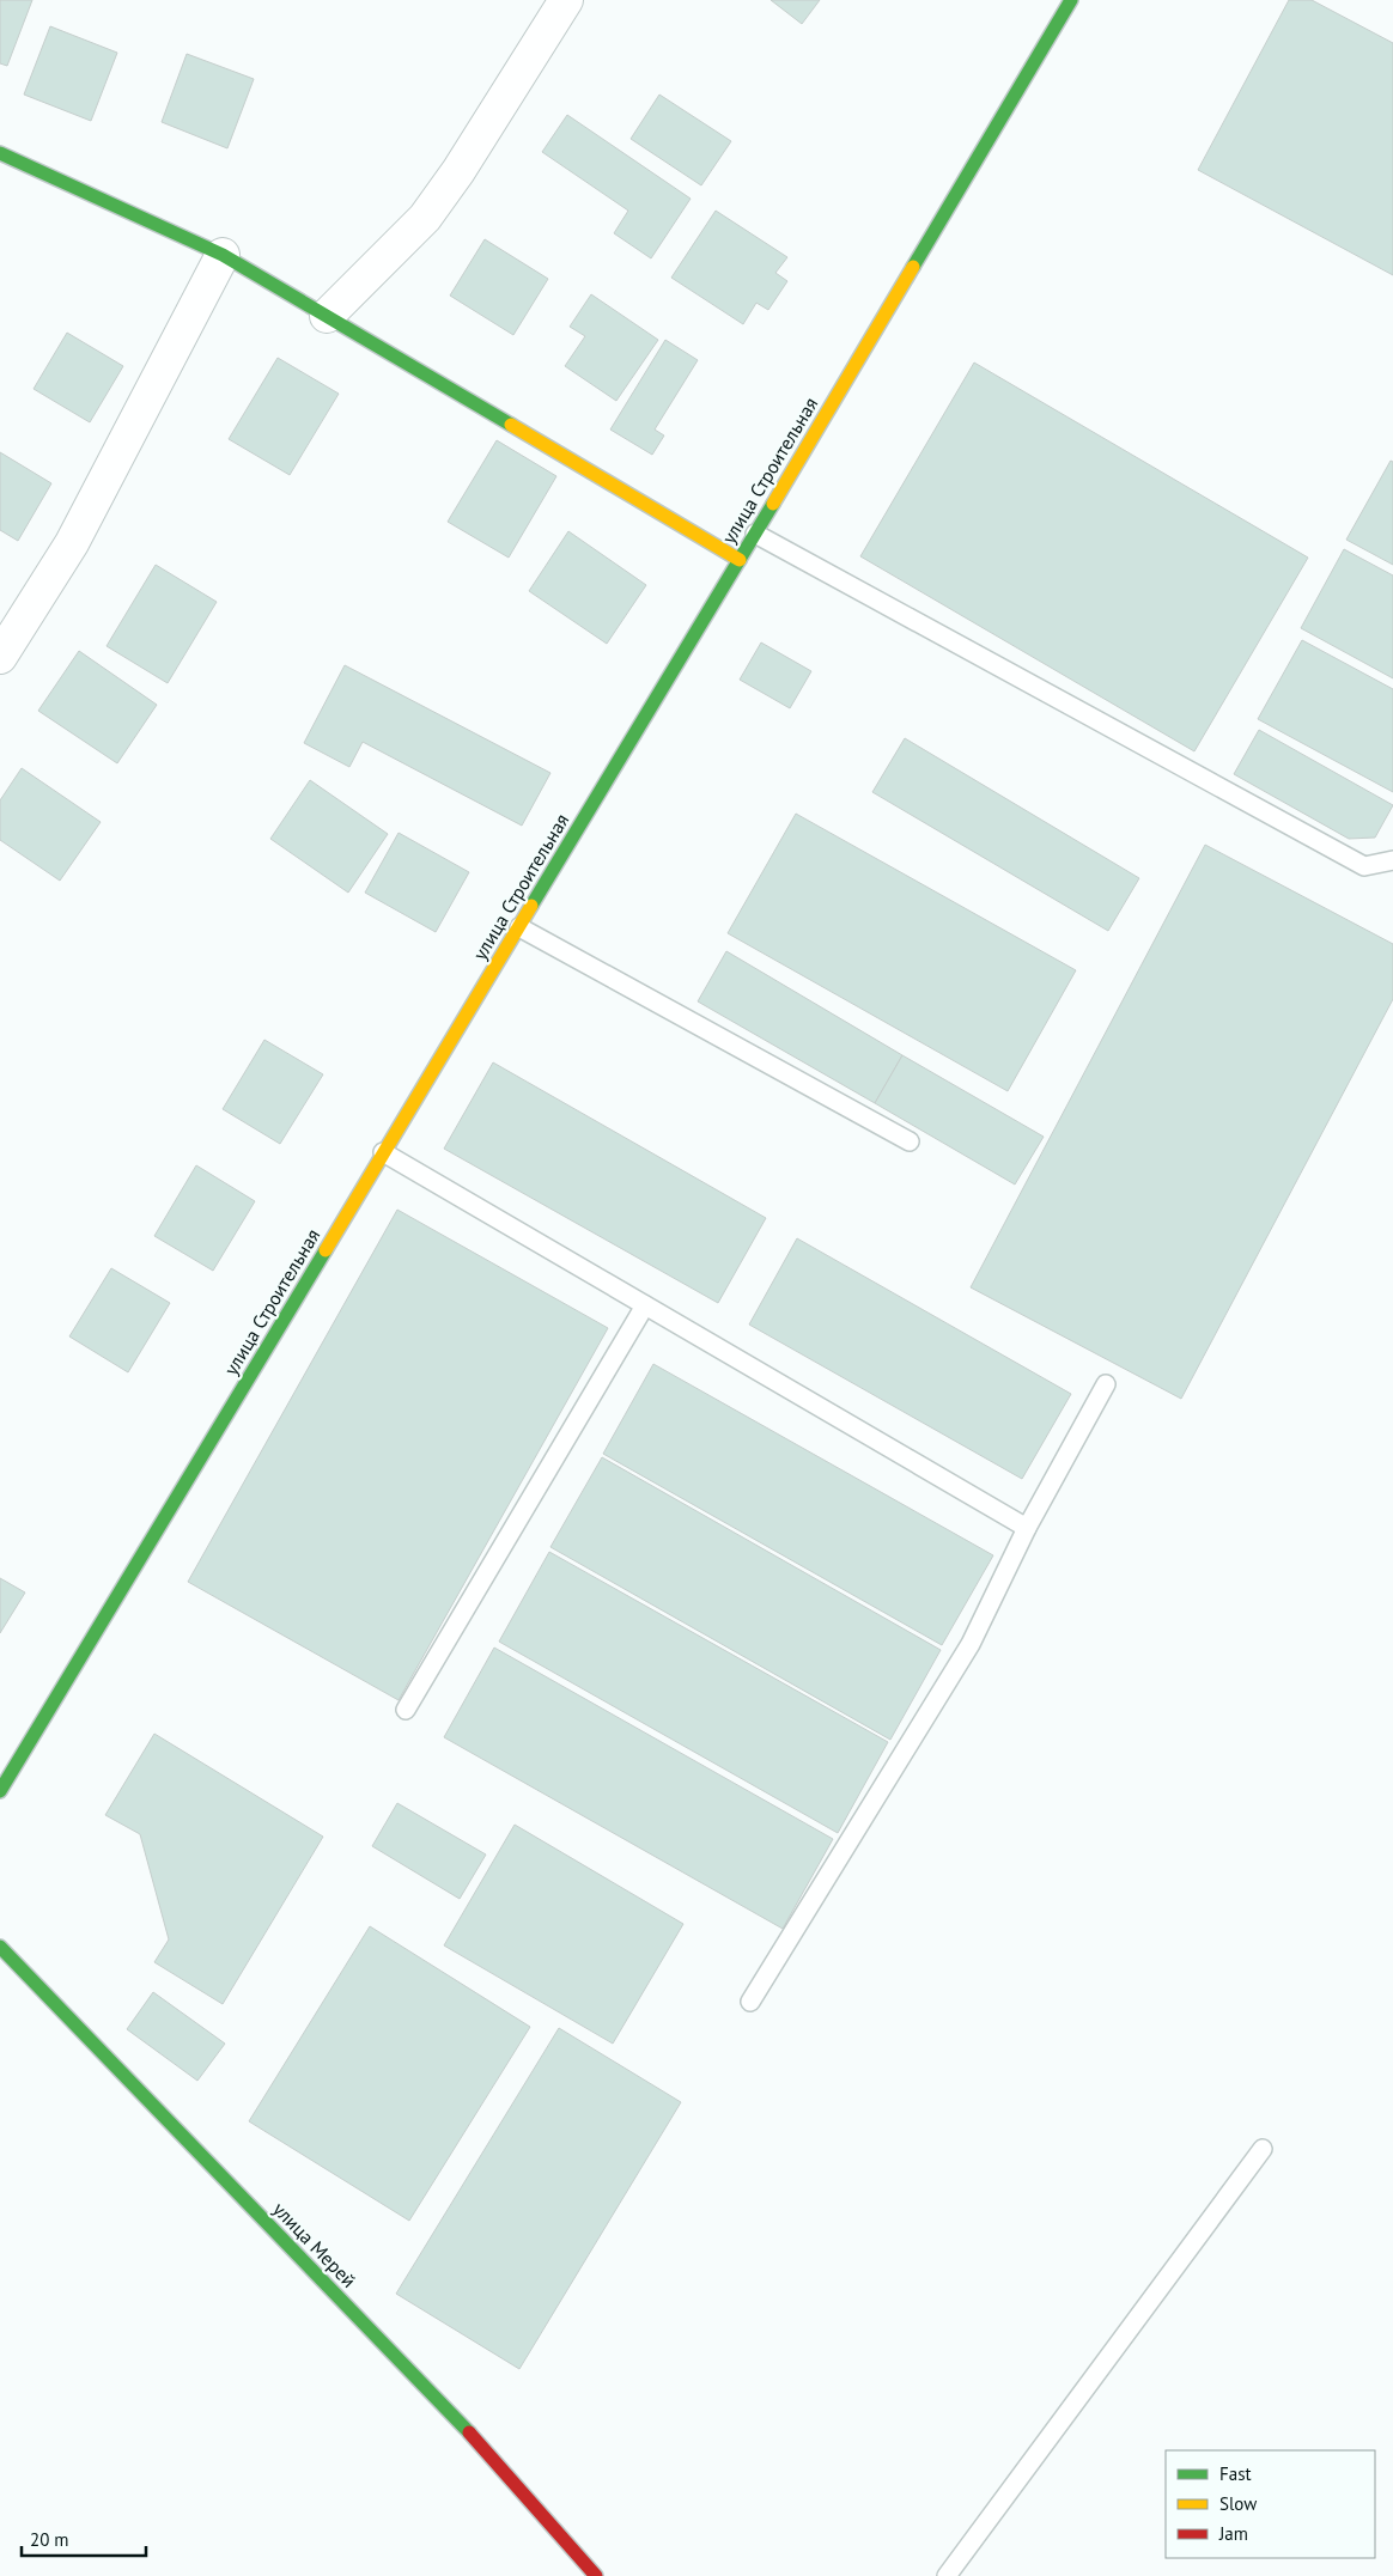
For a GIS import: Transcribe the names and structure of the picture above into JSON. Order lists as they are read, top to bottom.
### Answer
{
  "streets": {
    "main road": ["улица Строительная", "улица Мерей"]
  },
  "legend": ["Fast", "Slow", "Jam"],
  "scale_bar": "20 m"
}
